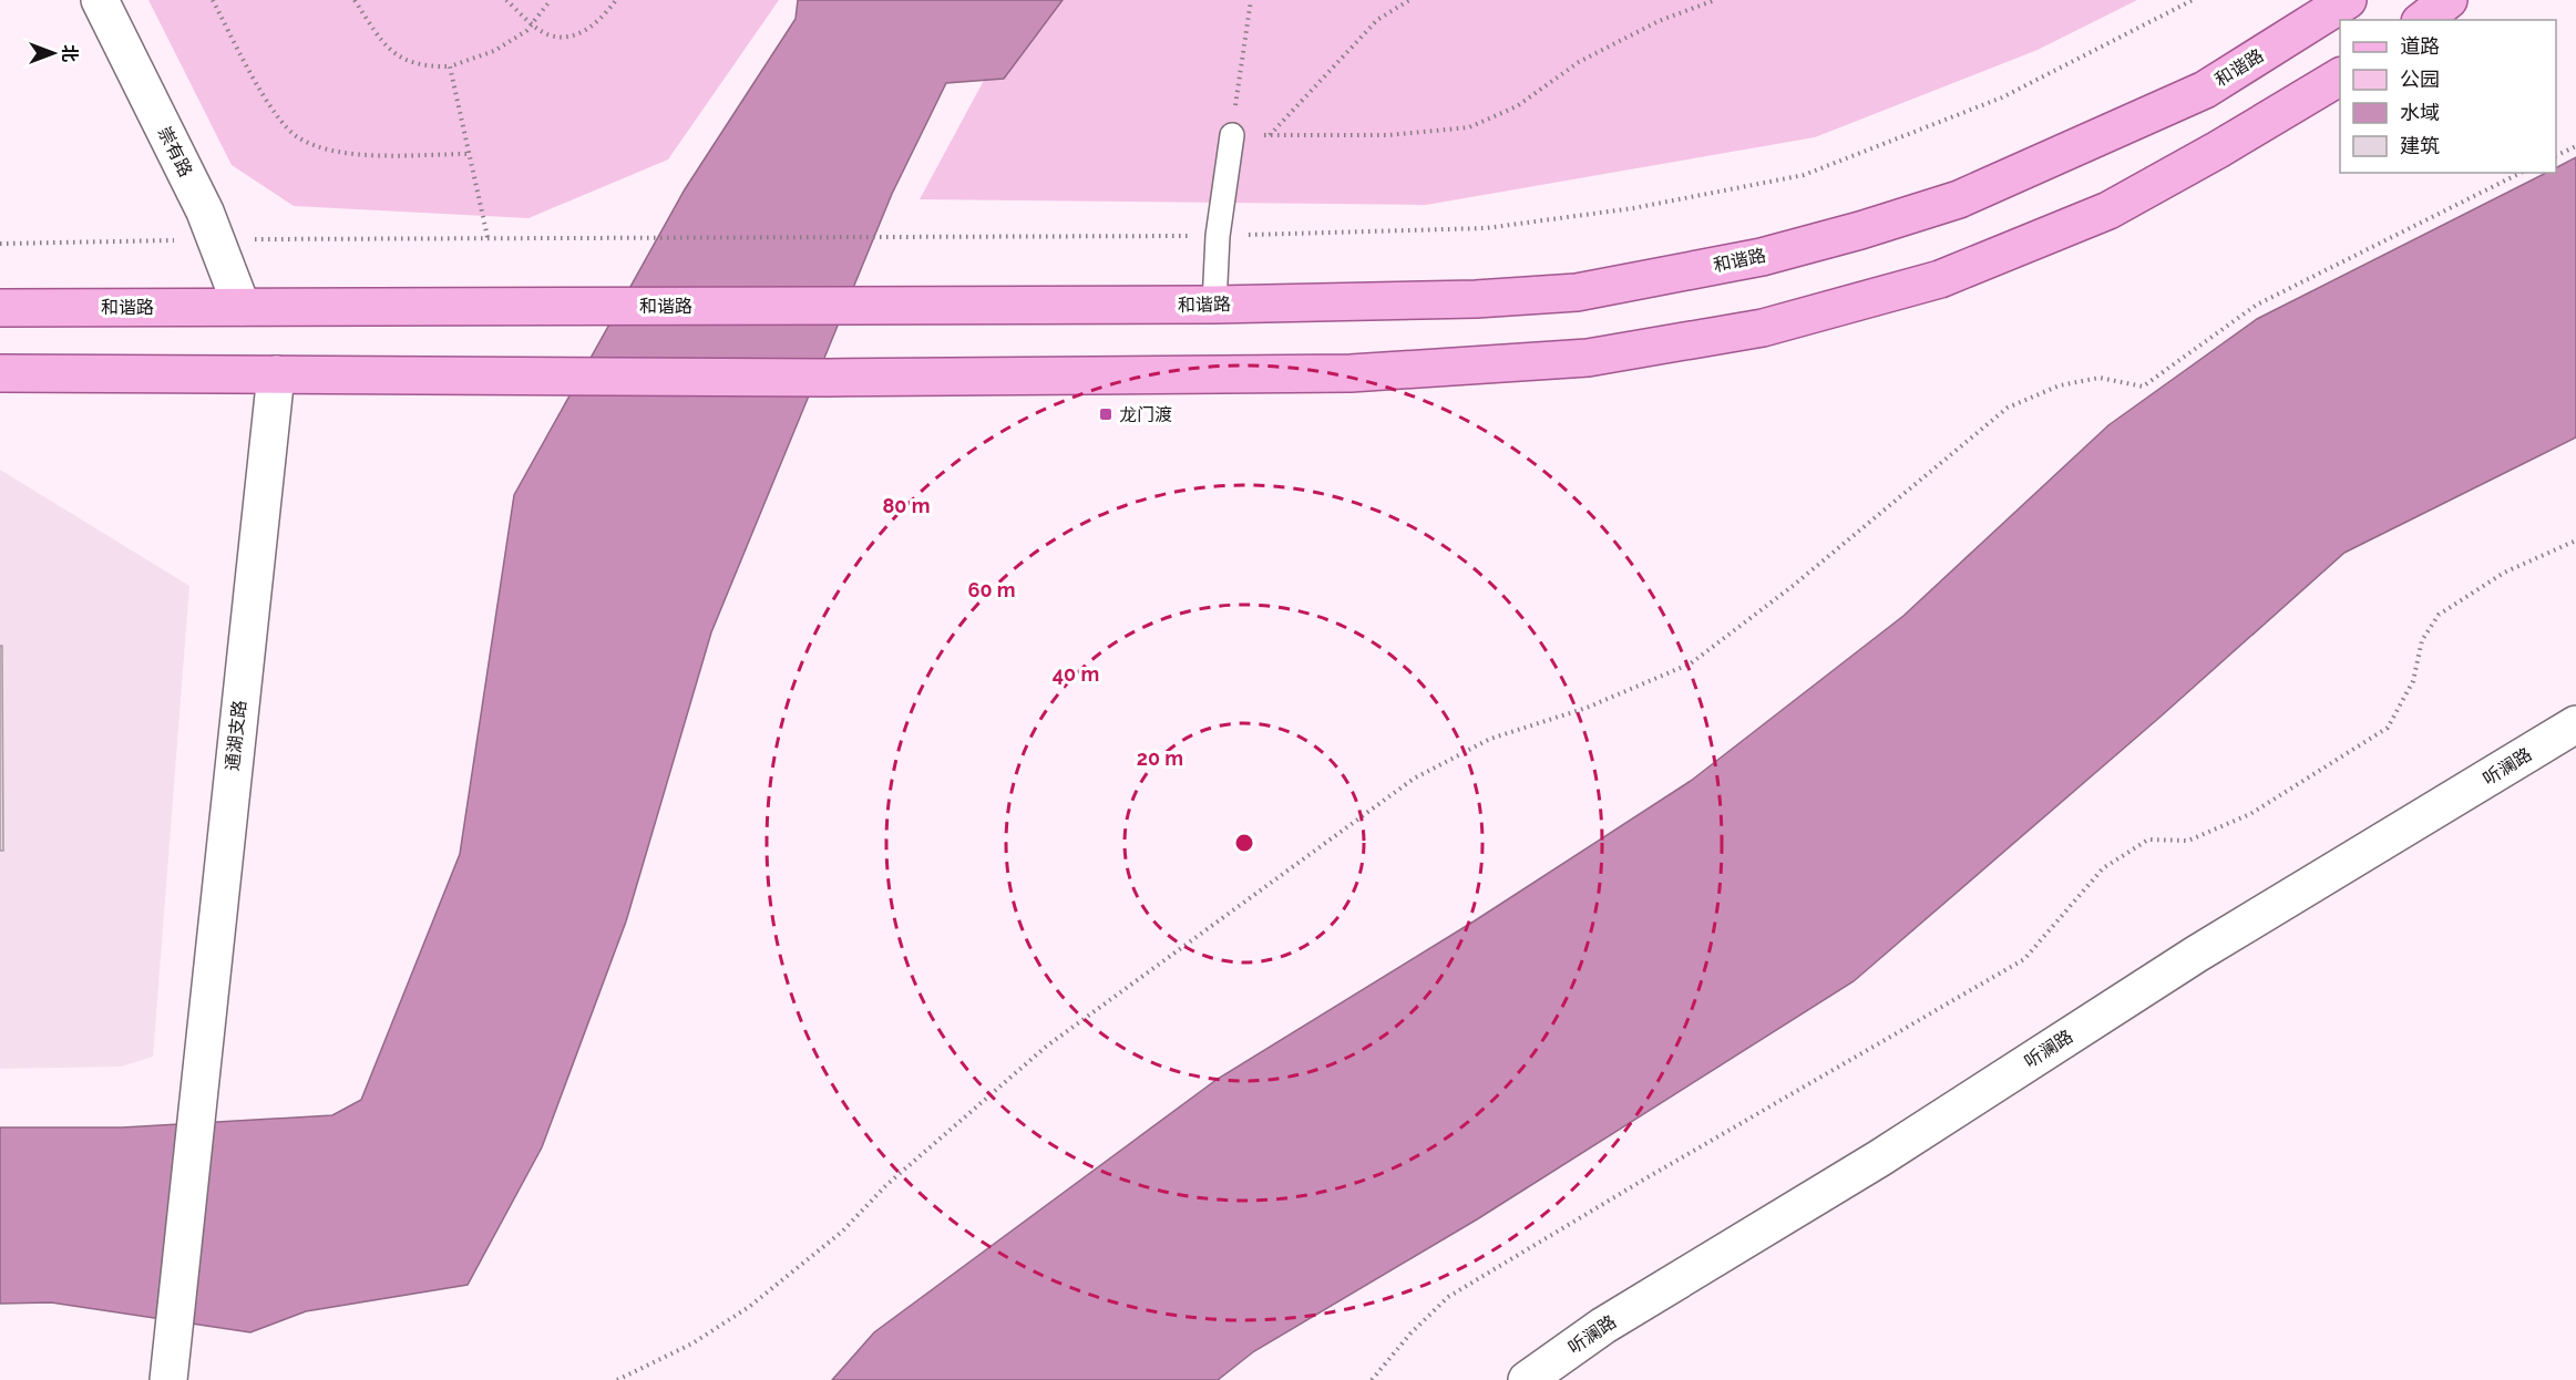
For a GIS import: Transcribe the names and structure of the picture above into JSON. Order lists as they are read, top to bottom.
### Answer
{
  "streets": {
    "main road": ["和谐路"],
    "street": ["崇有路", "通湖支路", "听澜路"]
  },
  "crossings": [
    ["和谐路", "崇有路"]
  ],
  "places": {
    "transit": ["龙门渡"]
  },
  "legend": [
    "道路",
    "公园",
    "水域",
    "建筑"
  ],
  "north": "right",
  "rings": [
    "80 m",
    "60 m",
    "40 m",
    "20 m"
  ]
}
